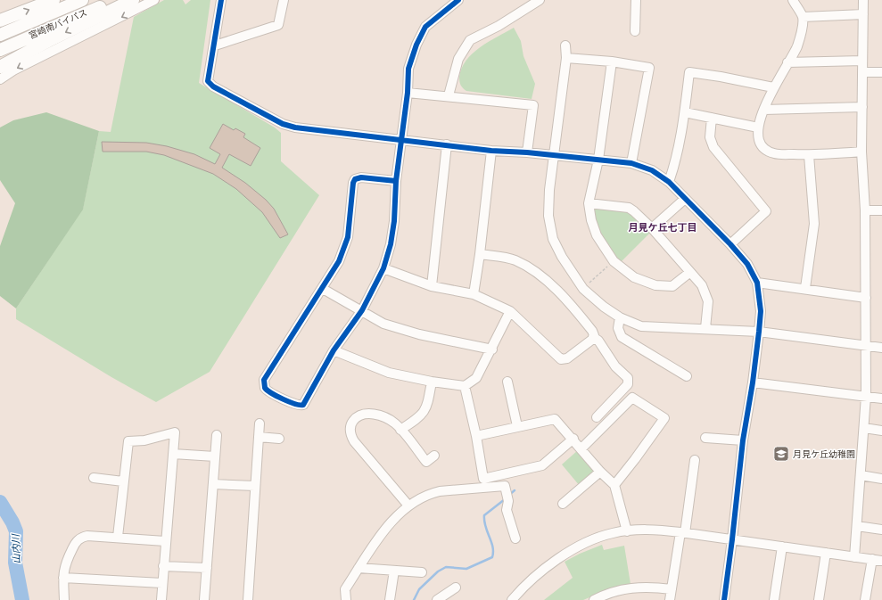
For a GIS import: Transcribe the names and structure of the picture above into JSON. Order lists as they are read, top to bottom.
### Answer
{
  "streets": {
    "highway": ["宮崎南バイパス"]
  },
  "districts": ["月見ケ丘七丁目"],
  "water": ["山内川"],
  "places": {
    "school or university": ["月見ケ丘幼稚園"]
  }
}
